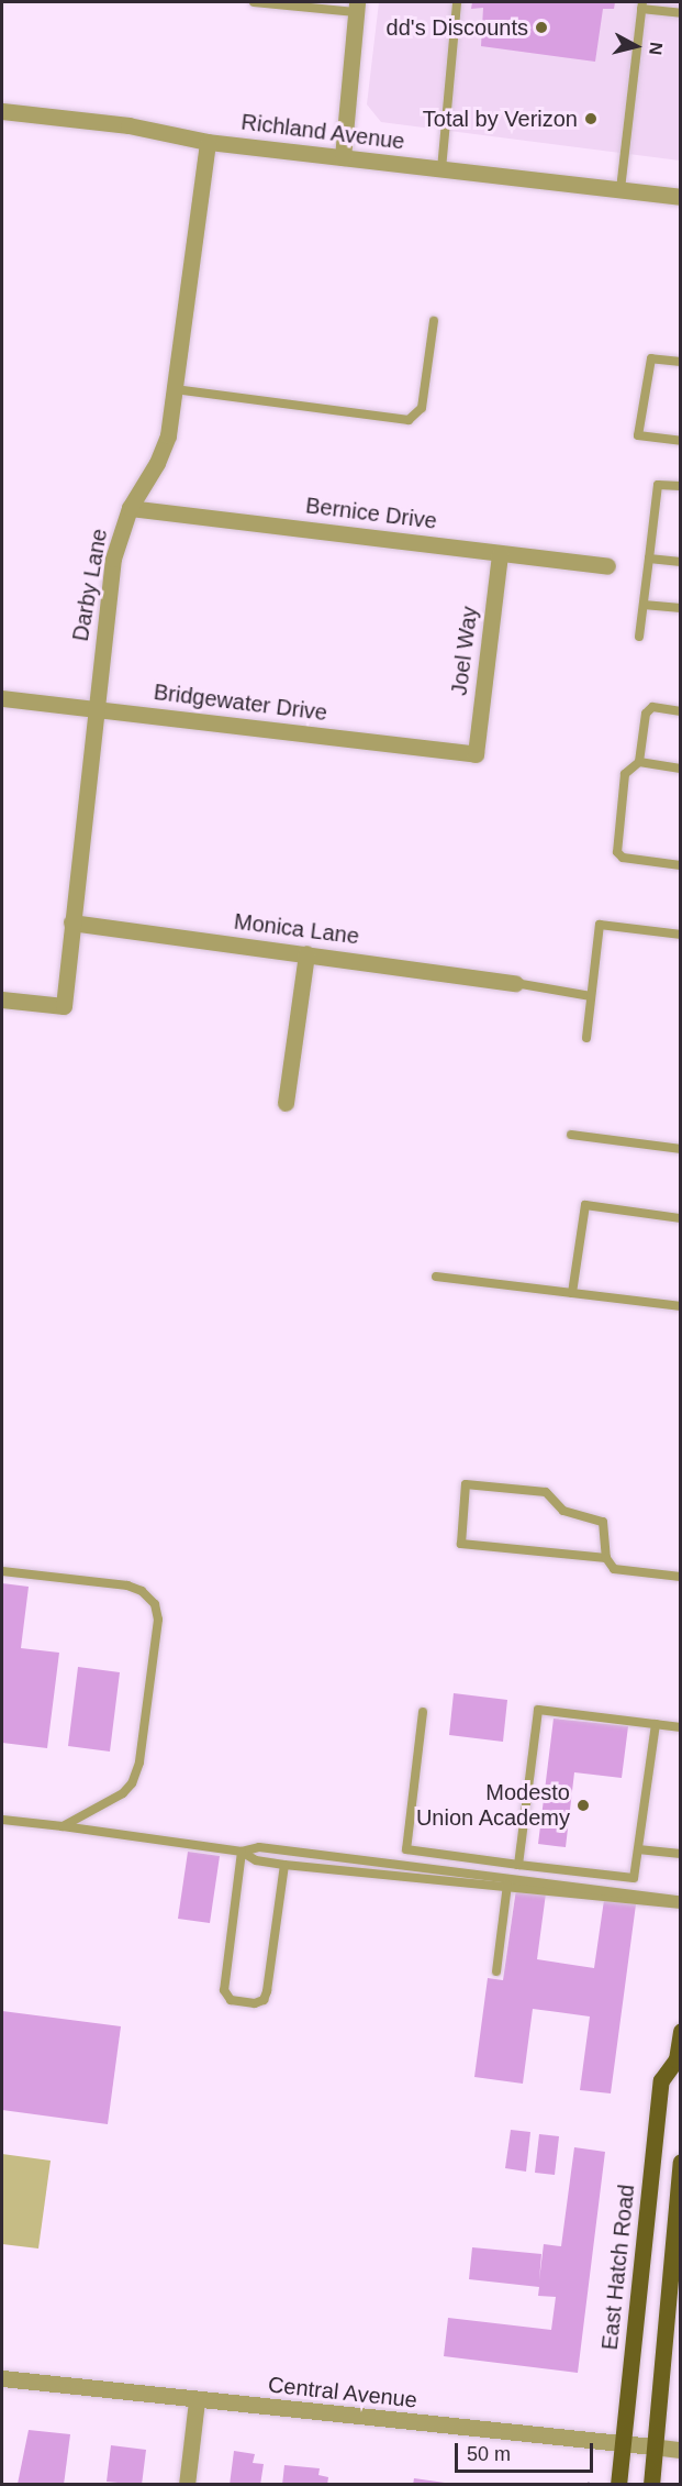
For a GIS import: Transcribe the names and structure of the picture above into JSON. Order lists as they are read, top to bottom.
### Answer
{
  "streets": {
    "main road": ["East Hatch Road"],
    "street": [
      "Richland Avenue",
      "Bernice Drive",
      "Darby Lane",
      "Joel Way",
      "Bridgewater Drive",
      "Monica Lane",
      "Central Avenue"
    ]
  },
  "crossings": [
    ["Richland Avenue", "Darby Lane"],
    ["Bernice Drive", "Darby Lane"],
    ["Bernice Drive", "Joel Way"],
    ["Darby Lane", "Bridgewater Drive"],
    ["Darby Lane", "Monica Lane"],
    ["Joel Way", "Bridgewater Drive"],
    ["East Hatch Road", "Central Avenue"]
  ],
  "places": ["dd's Discounts", "Total by Verizon", "Modesto Union Academy"],
  "scale_bar": "50 m",
  "north": "right"
}
